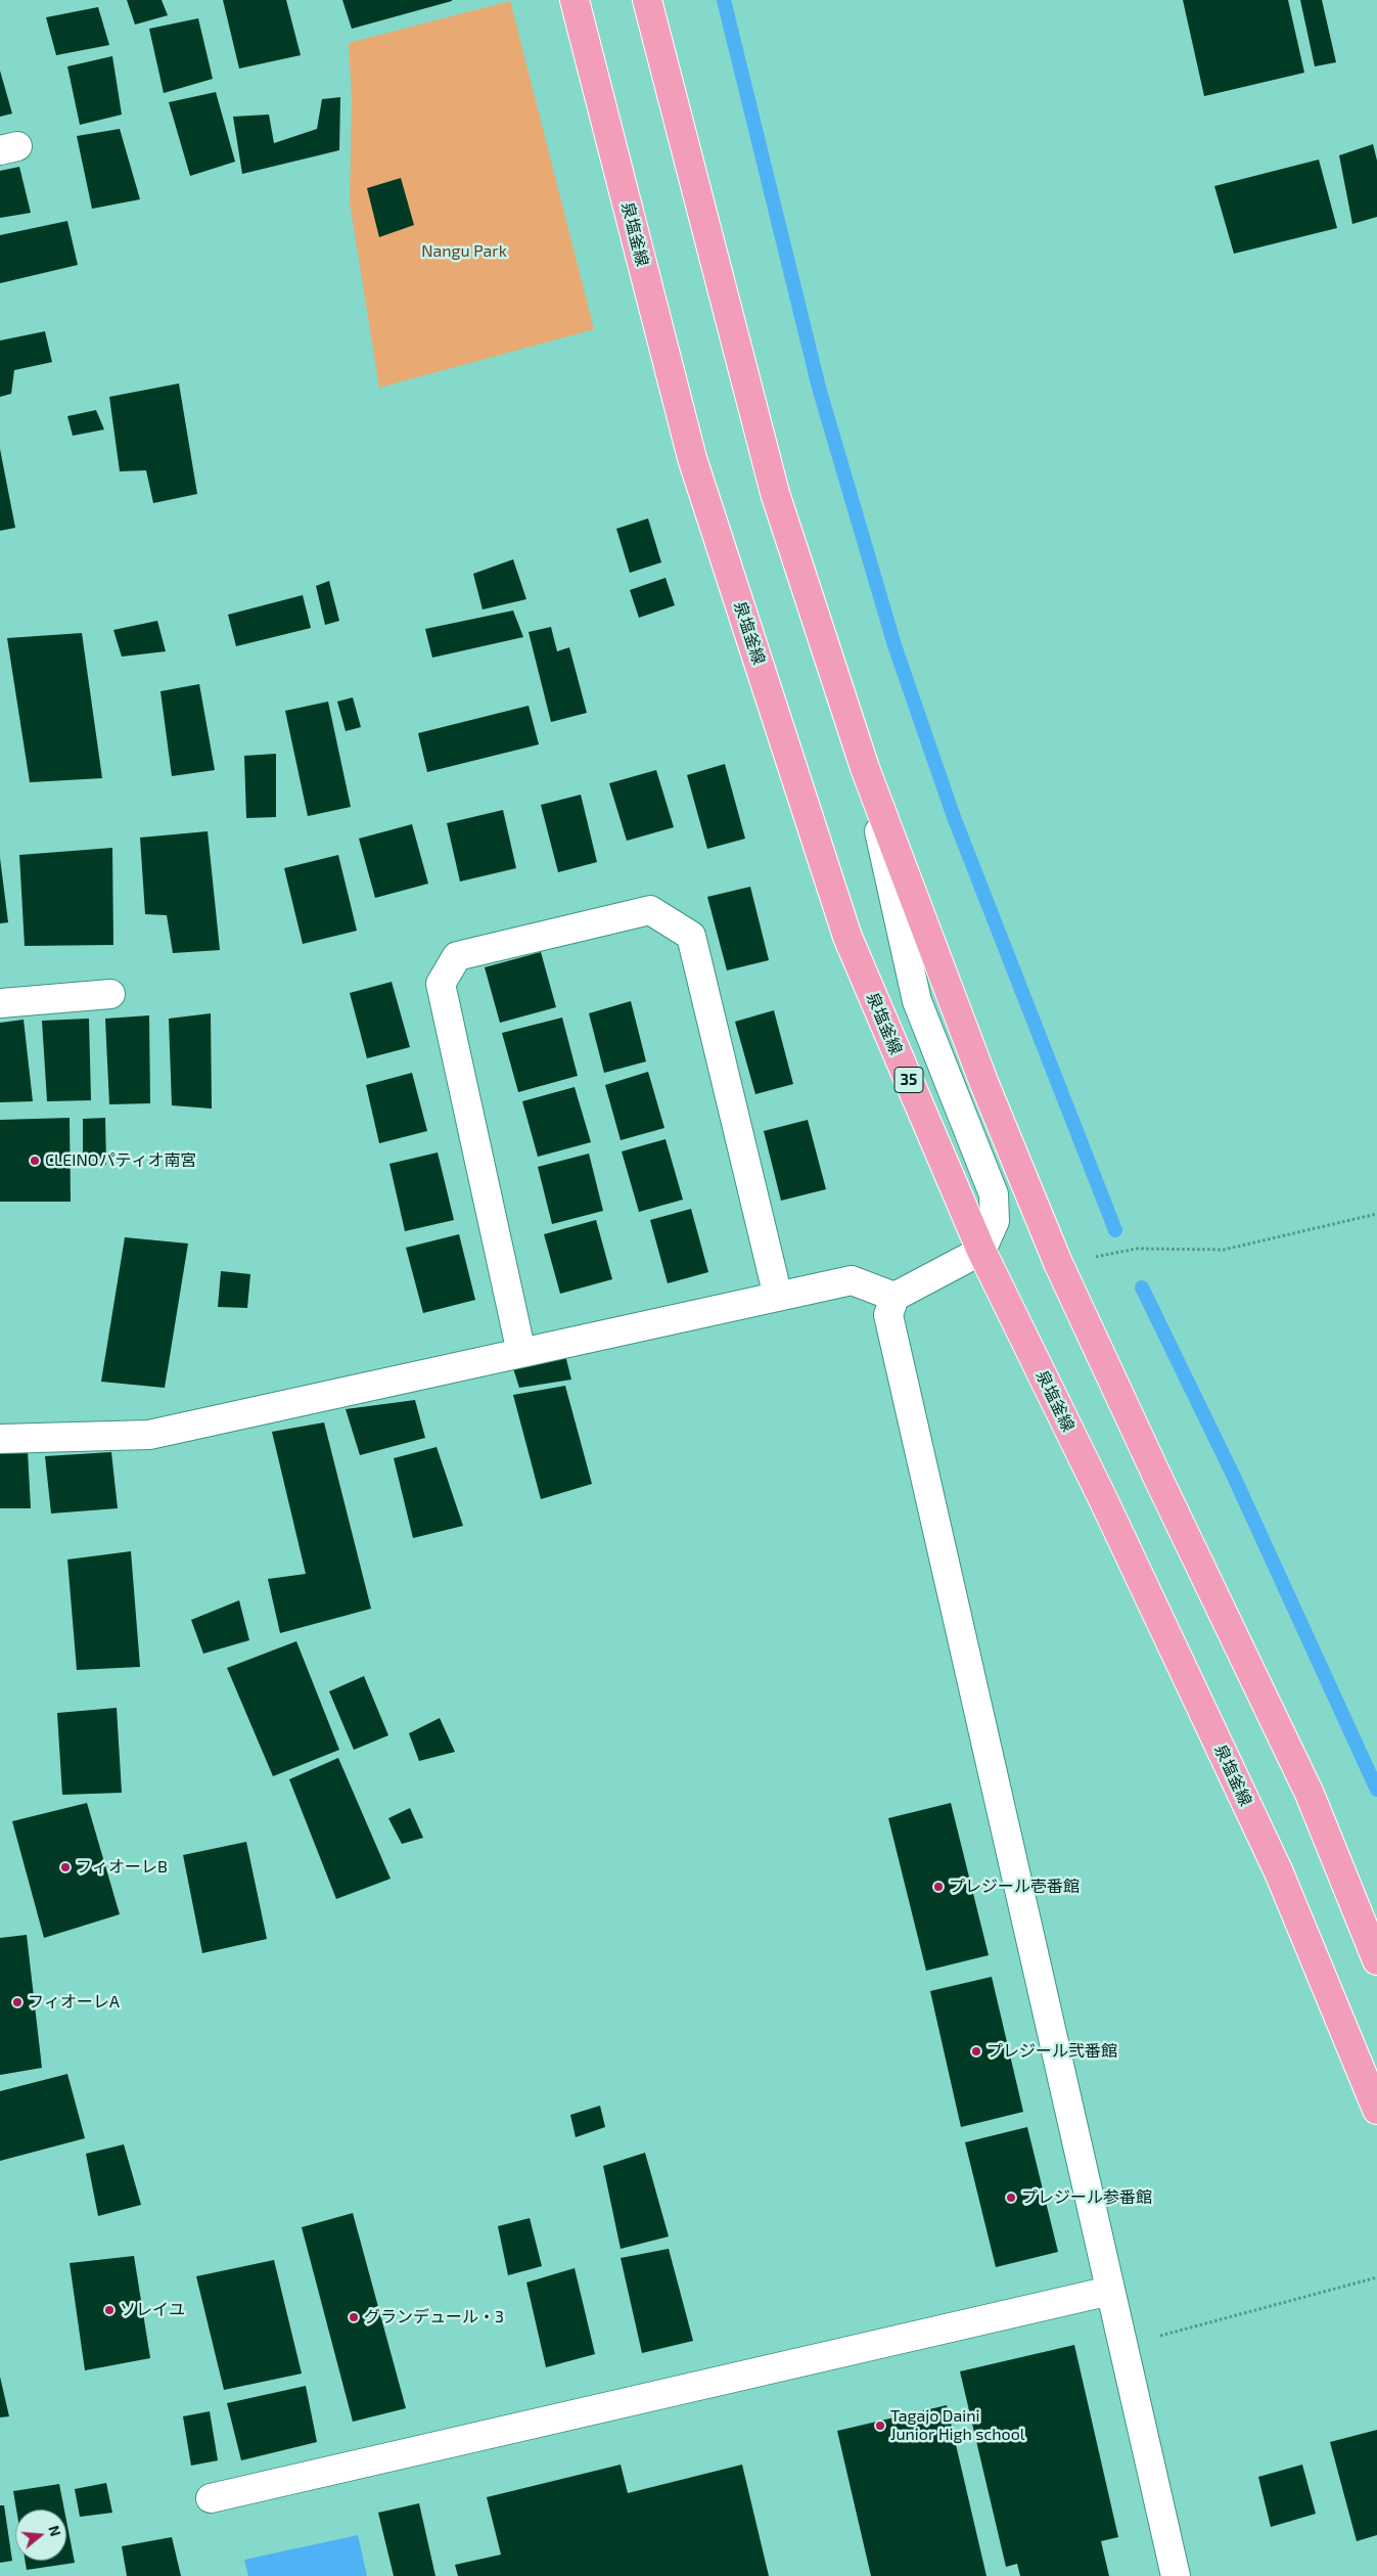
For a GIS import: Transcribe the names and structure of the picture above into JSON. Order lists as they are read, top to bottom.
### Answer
{
  "streets": {
    "main road": ["泉塩釜線", "35"]
  },
  "parks": ["Nangu Park"],
  "places": [
    "CLEINOパティオ南宮",
    "フィオーレB",
    "プレジール壱番館",
    "フィオーレA",
    "プレジール弐番館",
    "プレジール参番館",
    "ソレイユ",
    "グランデュール・3",
    "Tagajo Daini Junior High school"
  ],
  "north": "right"
}
